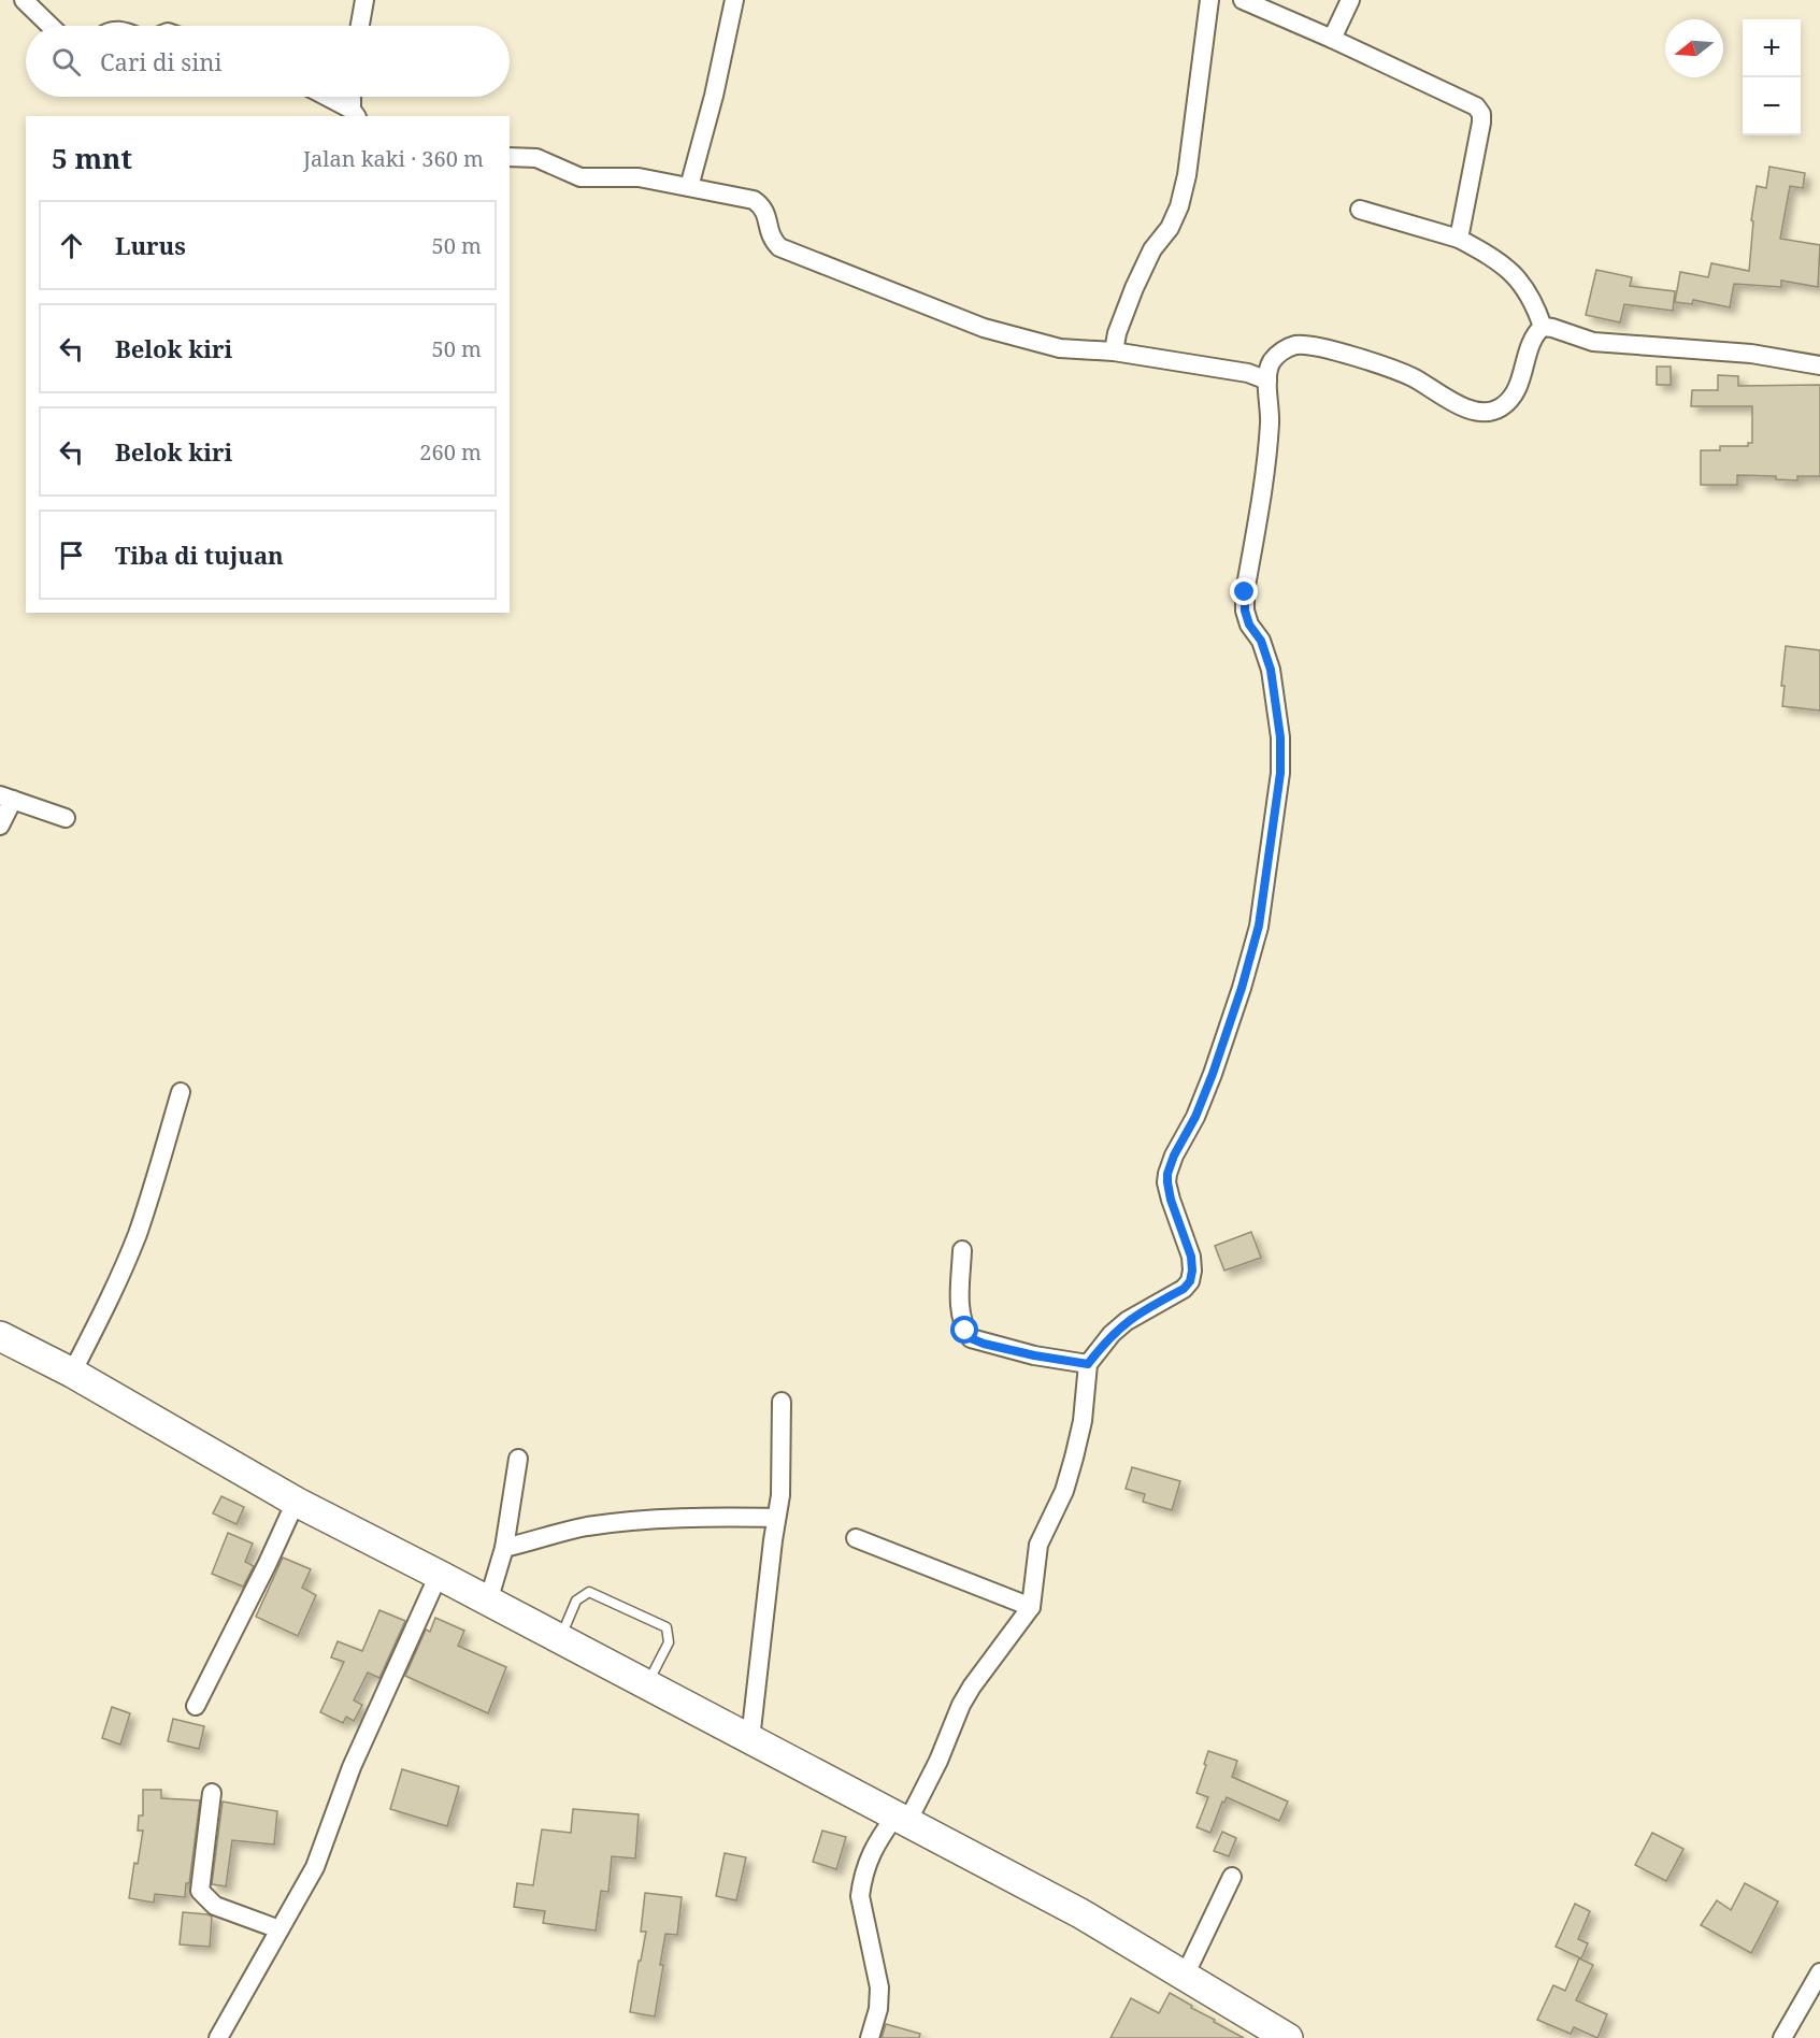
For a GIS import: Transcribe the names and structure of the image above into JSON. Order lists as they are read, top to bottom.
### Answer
{
  "north": "left",
  "page": {
    "map_buttons": ["+", "−"],
    "search": "Cari di sini",
    "heading": ["5 mnt", "Jalan kaki · 360 m"],
    "list": [
      ["Lurus", "50 m"],
      ["Belok kiri", "50 m"],
      ["Belok kiri", "260 m"],
      "Tiba di tujuan"
    ]
  }
}
